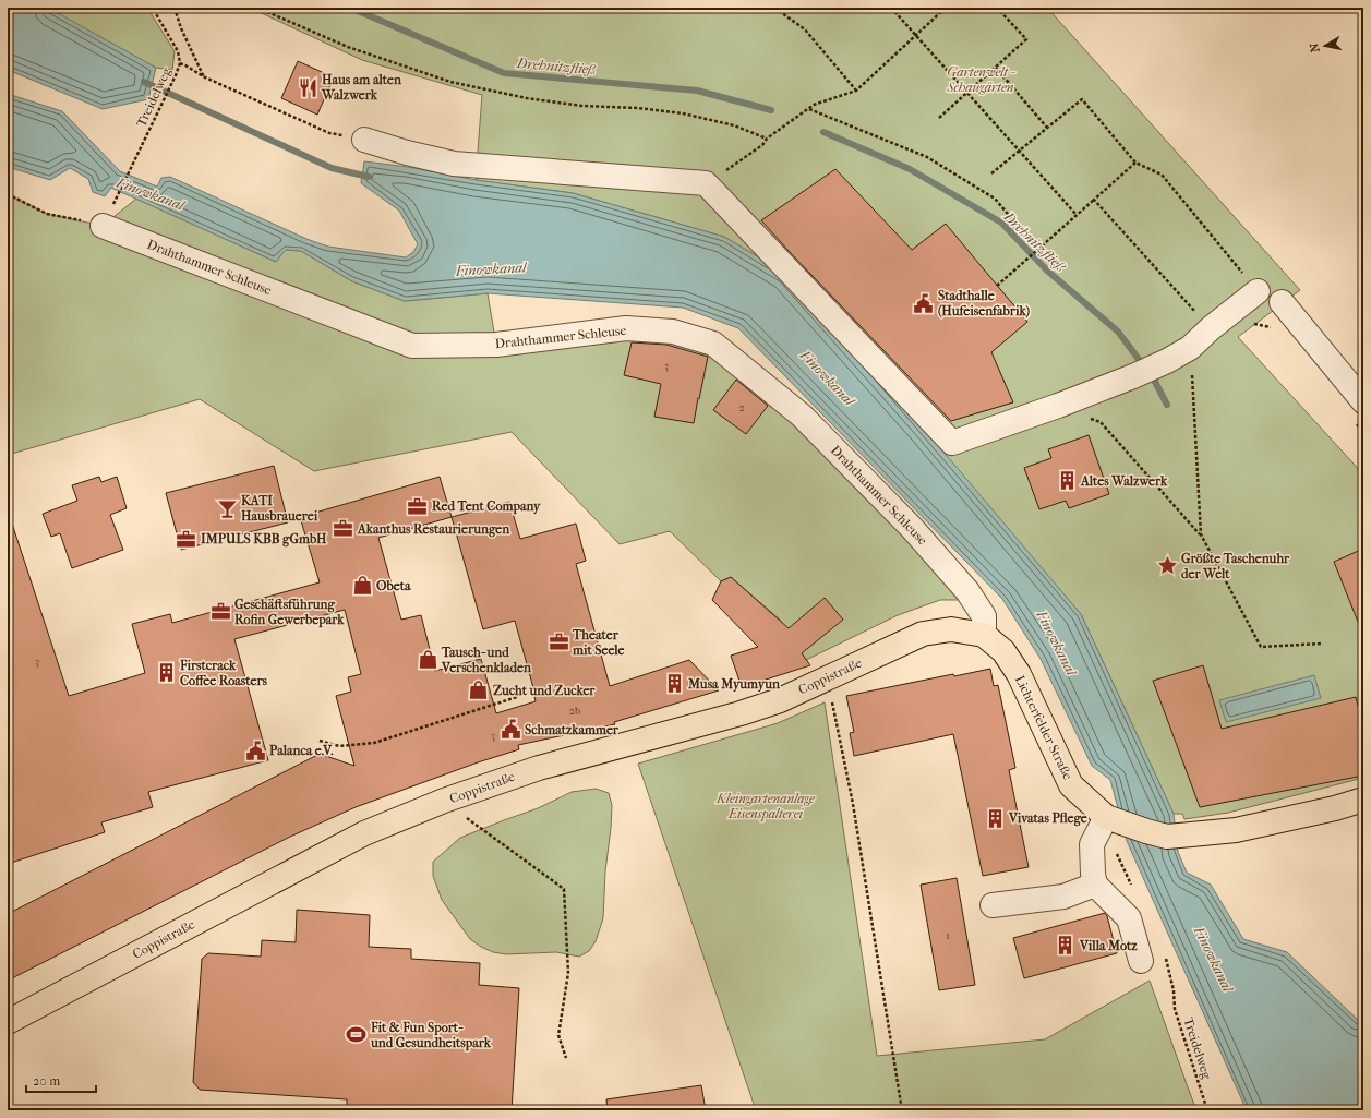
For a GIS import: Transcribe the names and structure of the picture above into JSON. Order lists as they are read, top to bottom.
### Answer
{
  "streets": {
    "main road": ["Coppistraße", "Lichterfelder Straße"],
    "lane": ["Drahthammer Schleuse"],
    "path": ["Treidelweg"]
  },
  "crossings": [
    ["Drahthammer Schleuse", "Coppistraße"],
    ["Drahthammer Schleuse", "Lichterfelder Straße"],
    ["Coppistraße", "Lichterfelder Straße"]
  ],
  "water": ["Drehnitzfließ", "Finowkanal"],
  "parks": ["Gartenwelt - Schaugärten", "Kleingartenanlage Eisenspalterei"],
  "places": {
    "restaurant": ["Haus am alten Walzwerk"],
    "public building": ["Stadthalle (Hufeisenfabrik)", "Schmatzkammer", "Palanca e.V."],
    "building": [
      "Altes Walzwerk",
      "Firstcrack Coffee Roasters",
      "Musa Myumyun",
      "Vivatas Pflege",
      "Villa Motz"
    ],
    "office": [
      "Red Tent Company",
      "Akanthus Restaurierungen",
      "IMPULS KBB gGmbH",
      "Geschäftsführung Rofin Gewerbepark",
      "Theater mit Seele"
    ],
    "bar": ["KATI Hausbrauerei"],
    "place": ["Größte Taschenuhr der Welt"],
    "shop": ["Obeta", "Tausch- und Verschenkladen", "Zucht und Zucker"],
    "sports": ["Fit & Fun Sport- und Gesundheitspark"]
  },
  "house_numbers": [
    "3",
    "2",
    "3",
    "2b",
    "3",
    "1"
  ],
  "scale_bar": "20 m",
  "north": "left"
}
